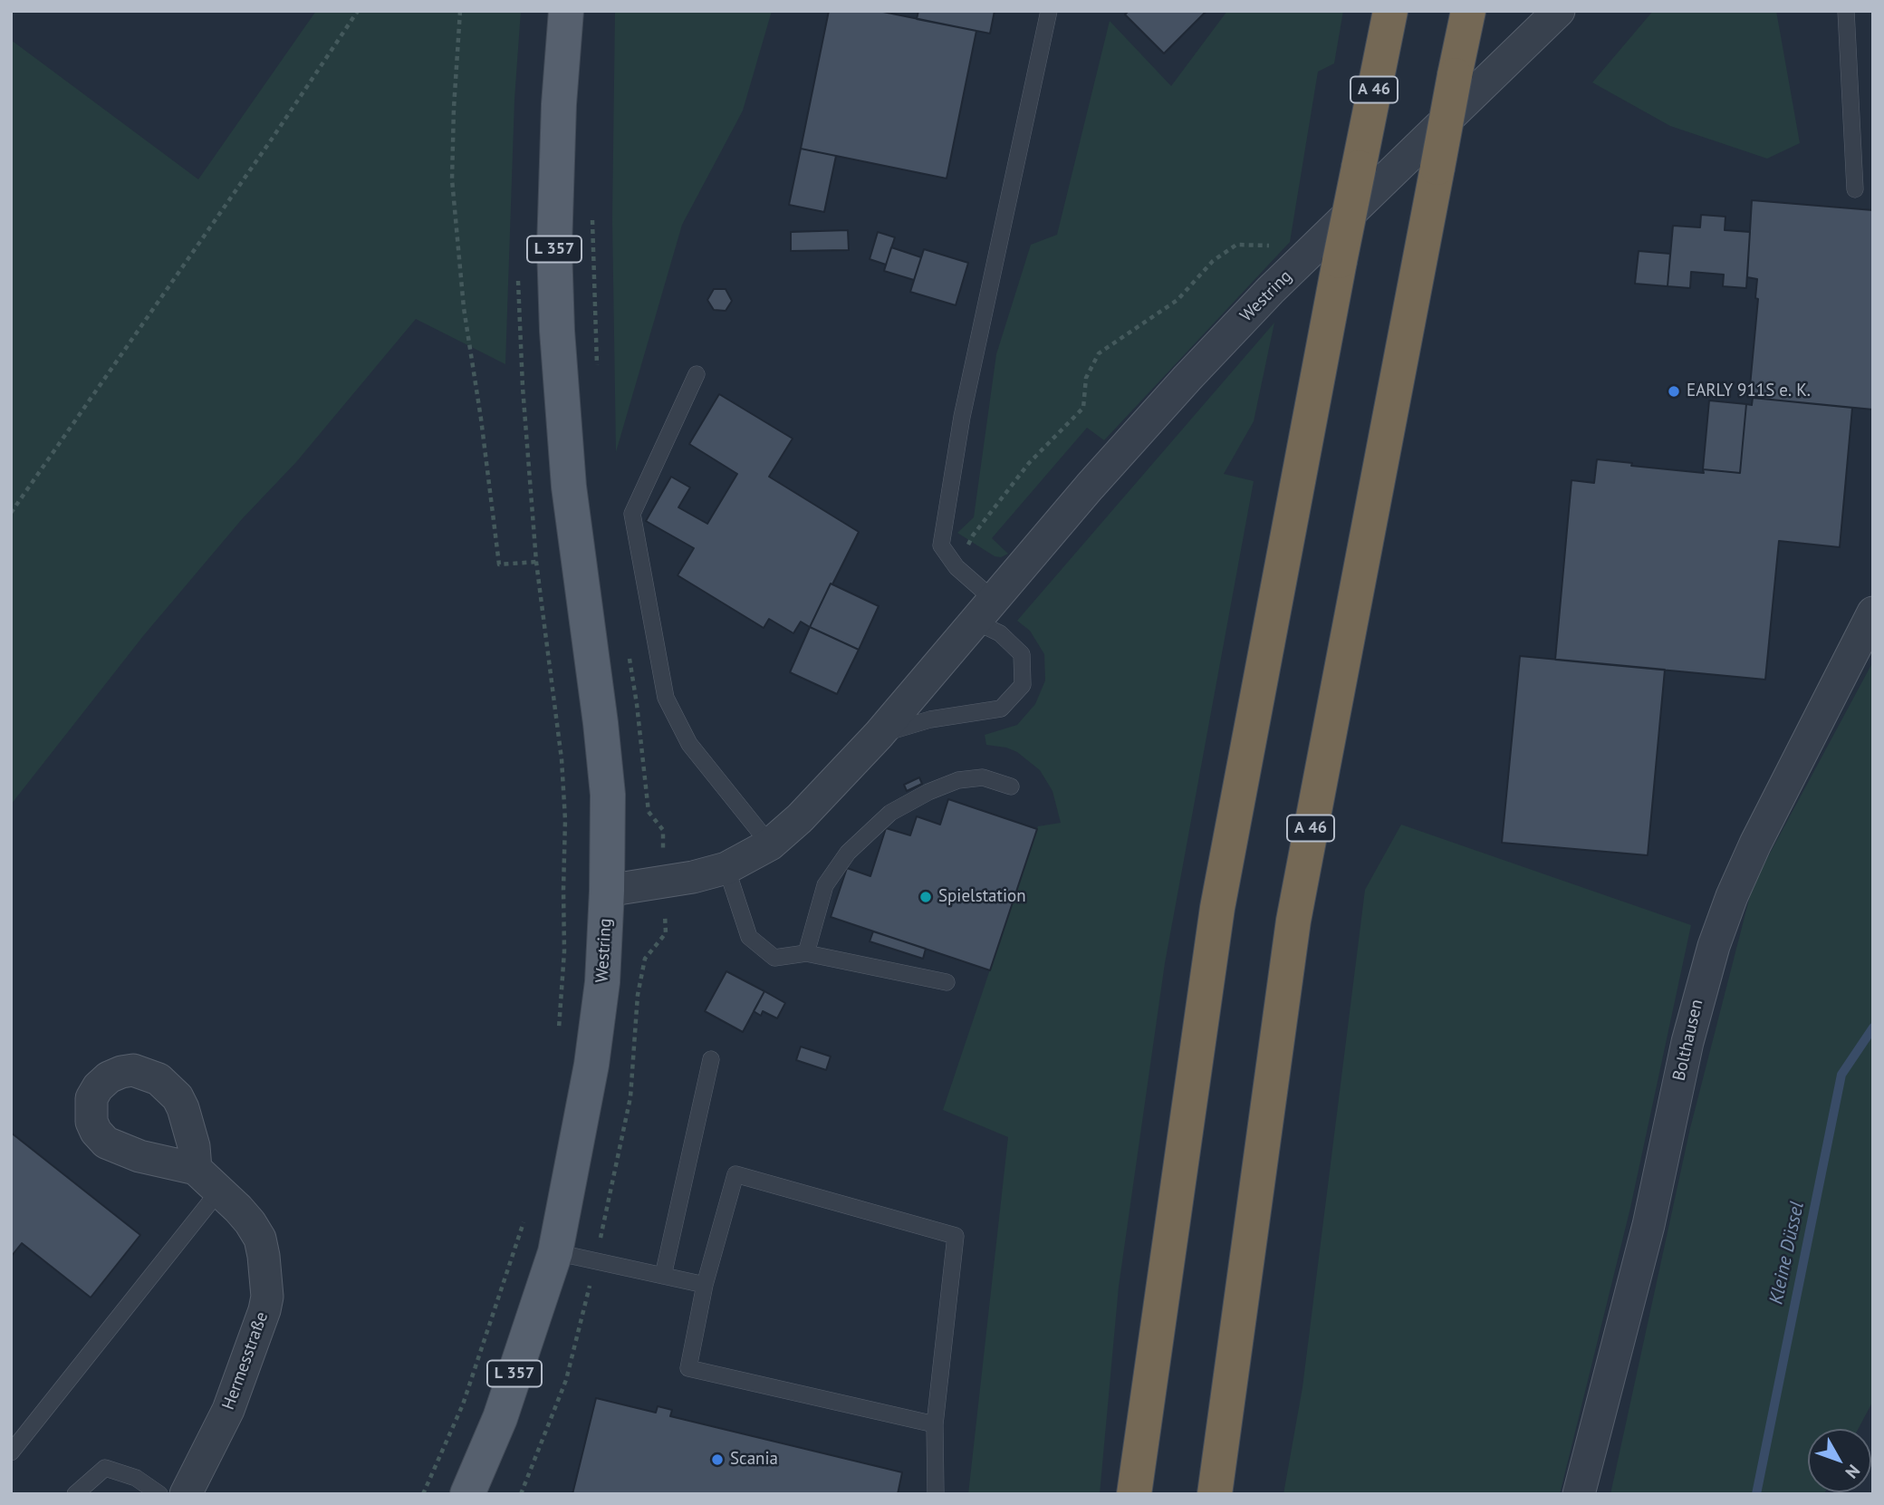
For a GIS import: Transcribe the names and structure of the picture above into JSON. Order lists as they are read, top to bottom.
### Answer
{
  "streets": {
    "highway": ["A 46"],
    "main road": ["L 357", "Westring"],
    "street": ["Bolthausen", "Hermesstraße"]
  },
  "crossings": [
    ["A 46", "Westring"],
    ["L 357", "Westring"]
  ],
  "water": ["Kleine Düssel"],
  "places": ["EARLY 911S e. K.", "Spielstation", "Scania"],
  "north": "bottom right"
}
